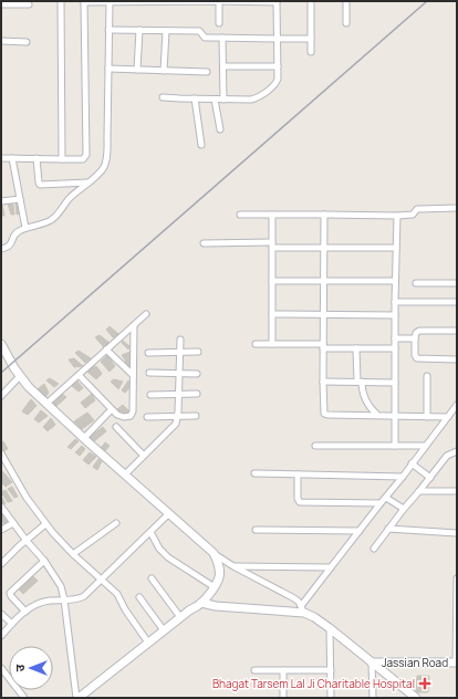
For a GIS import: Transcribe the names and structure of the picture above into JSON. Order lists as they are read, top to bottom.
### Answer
{
  "streets": {
    "street": ["Jassian Road"]
  },
  "places": {
    "health": ["Bhagat Tarsem Lal Ji Charitable Hospital"]
  },
  "north": "left"
}
